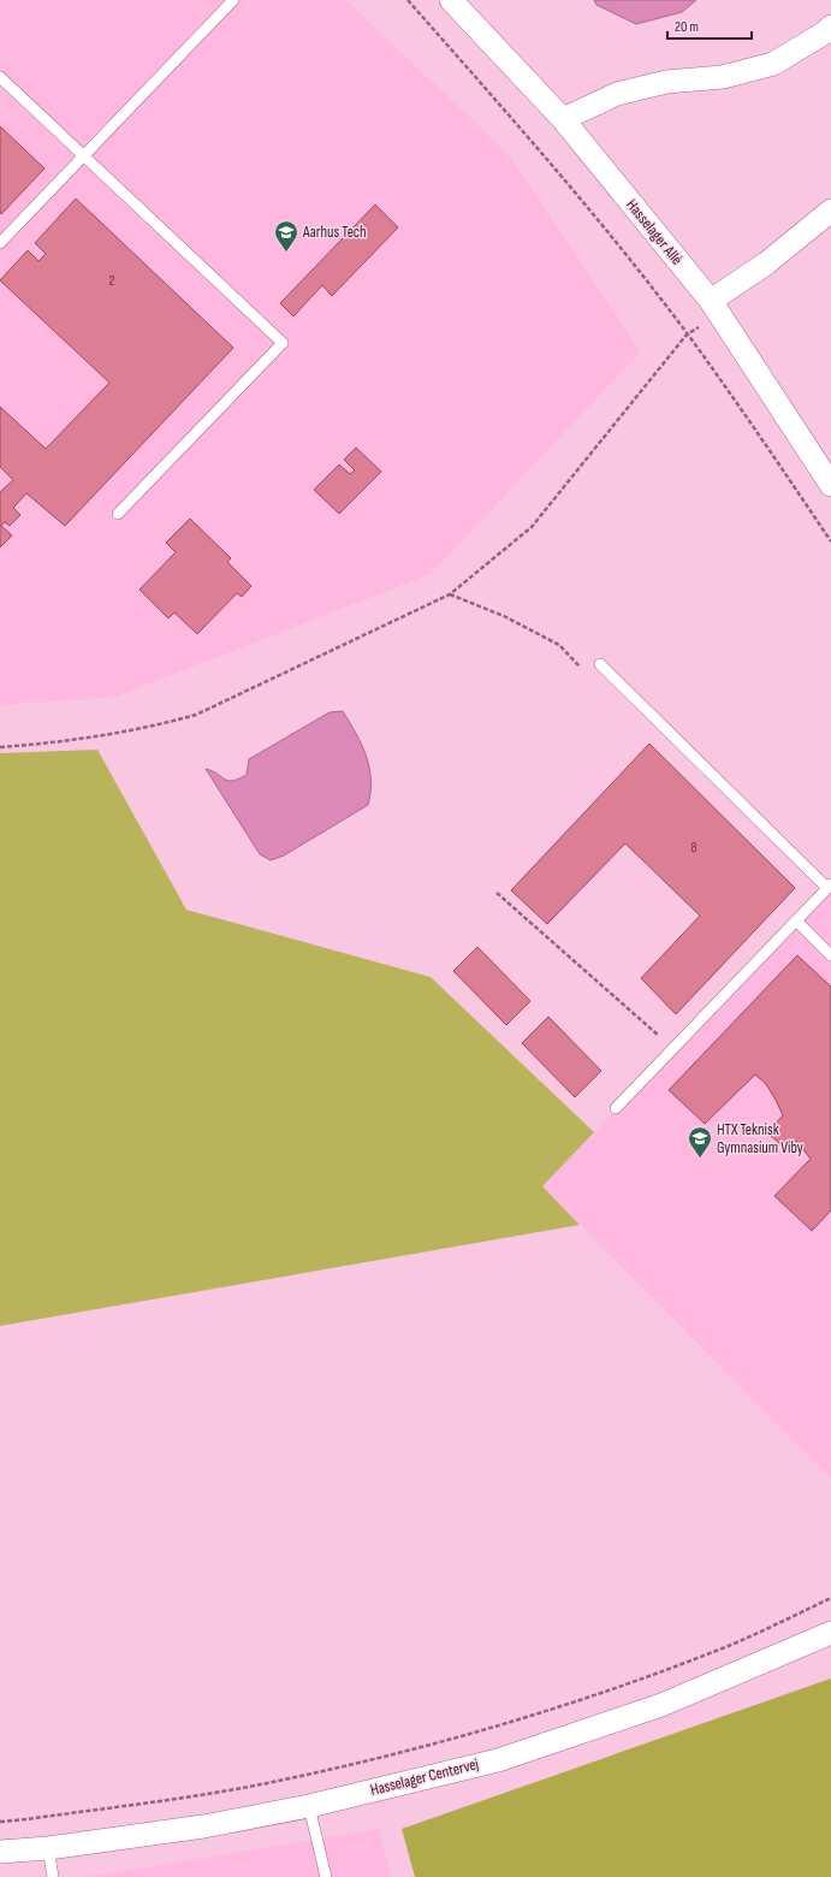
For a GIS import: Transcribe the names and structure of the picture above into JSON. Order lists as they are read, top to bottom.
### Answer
{
  "streets": {
    "street": ["Hasselager Allé", "Hasselager Centervej"]
  },
  "places": {
    "school or university": ["Aarhus Tech", "HTX Teknisk Gymnasium Viby"]
  },
  "house_numbers": ["2", "8"],
  "scale_bar": "20 m"
}
